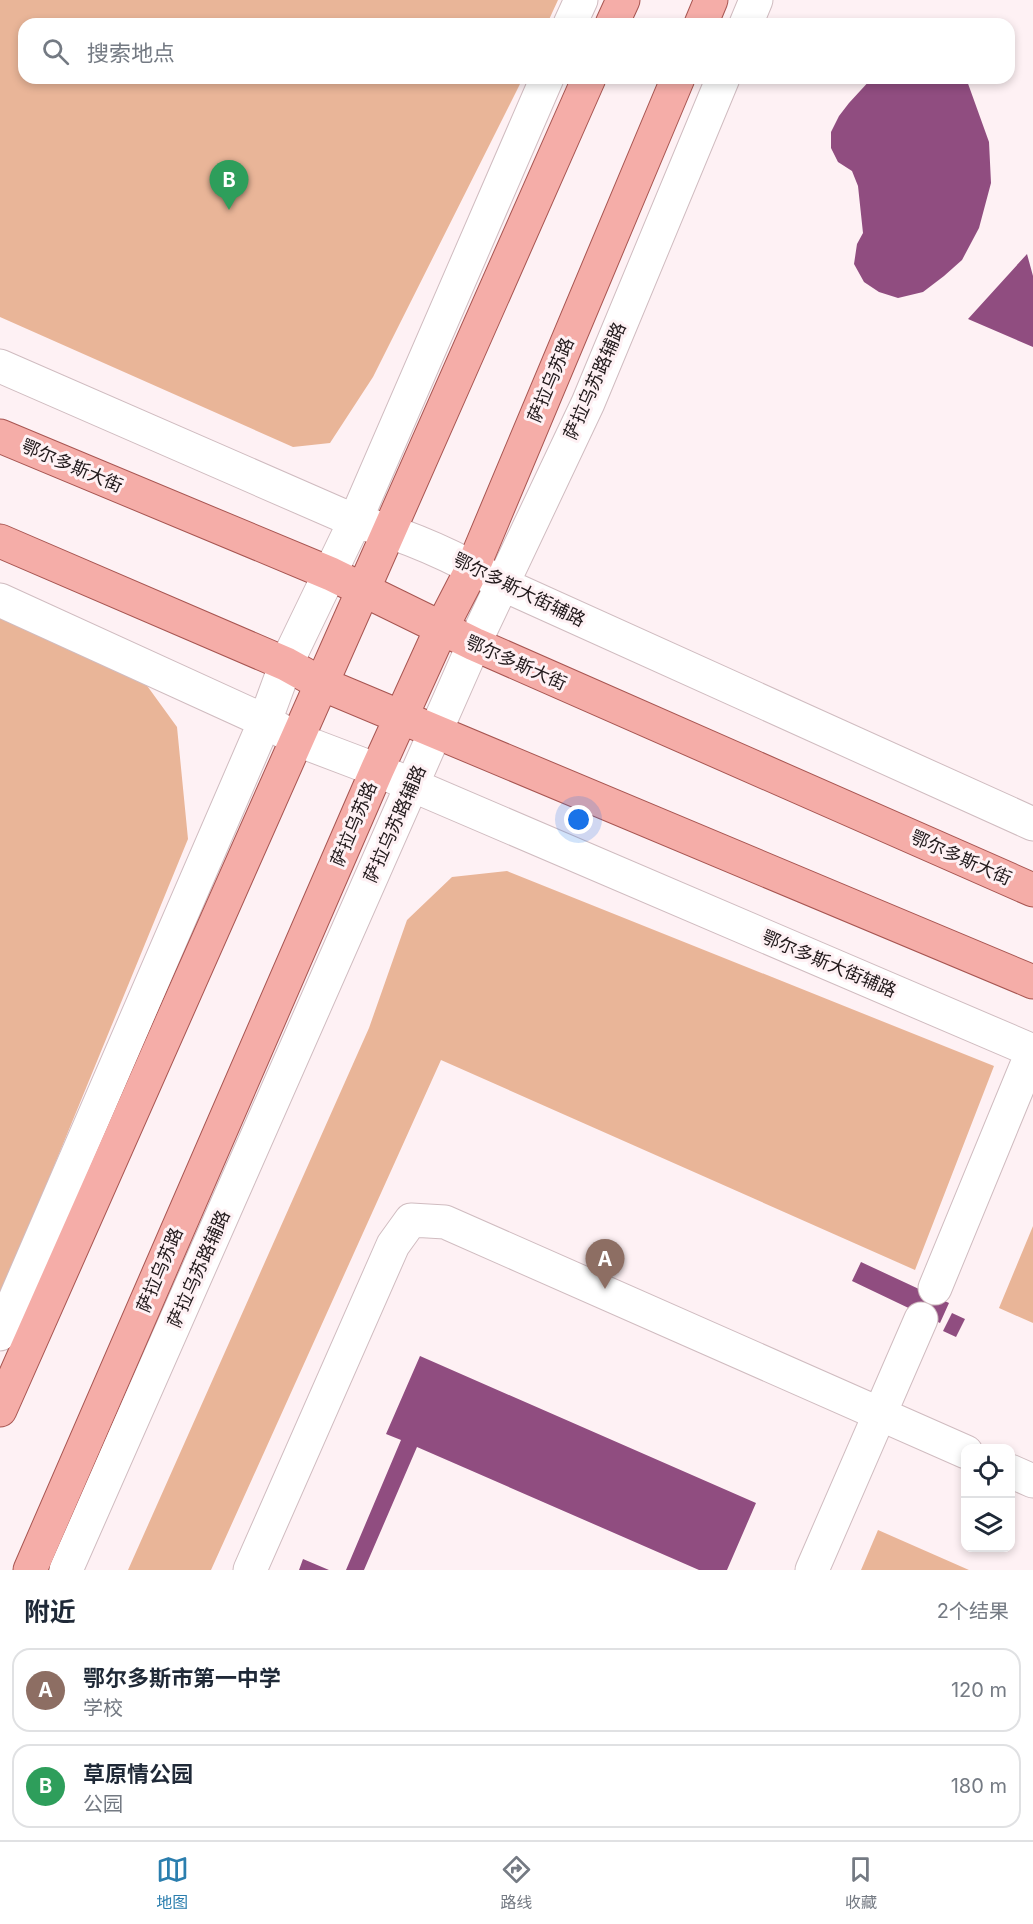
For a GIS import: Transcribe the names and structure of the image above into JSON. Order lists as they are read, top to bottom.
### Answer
{
  "streets": {
    "main road": ["萨拉乌苏路", "鄂尔多斯大街"],
    "street": ["萨拉乌苏路辅路", "鄂尔多斯大街辅路"]
  },
  "crossings": [
    ["萨拉乌苏路", "鄂尔多斯大街"],
    ["萨拉乌苏路", "鄂尔多斯大街辅路"],
    ["萨拉乌苏路辅路", "鄂尔多斯大街"],
    ["萨拉乌苏路辅路", "鄂尔多斯大街辅路"]
  ],
  "page": {
    "search": "搜索地点",
    "pins": ["B", "A"],
    "heading": ["附近", "2个结果"],
    "list": [
      {
        "mark": "A",
        "name": "鄂尔多斯市第一中学",
        "note": "学校",
        "value": "120 m"
      },
      {
        "mark": "B",
        "name": "草原情公园",
        "note": "公园",
        "value": "180 m"
      }
    ],
    "nav": ["地图", "路线", "收藏"]
  }
}
